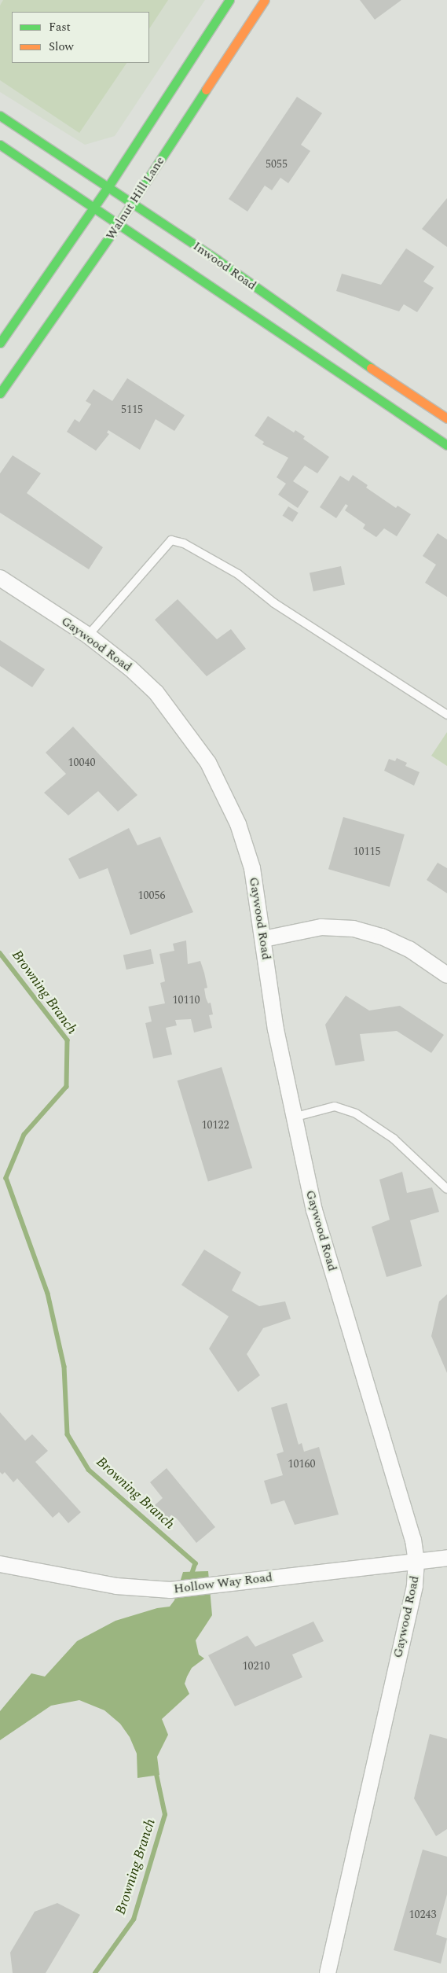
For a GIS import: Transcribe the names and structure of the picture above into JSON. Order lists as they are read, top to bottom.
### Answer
{
  "streets": {
    "main road": ["Walnut Hill Lane", "Inwood Road"],
    "street": ["Gaywood Road", "Hollow Way Road"]
  },
  "crossings": [
    ["Walnut Hill Lane", "Inwood Road"],
    ["Gaywood Road", "Hollow Way Road"]
  ],
  "water": ["Browning Branch"],
  "house_numbers": [
    "5055",
    "5115",
    "10040",
    "10115",
    "10056",
    "10110",
    "10122",
    "10160",
    "10210",
    "10243"
  ],
  "legend": ["Fast", "Slow"]
}
